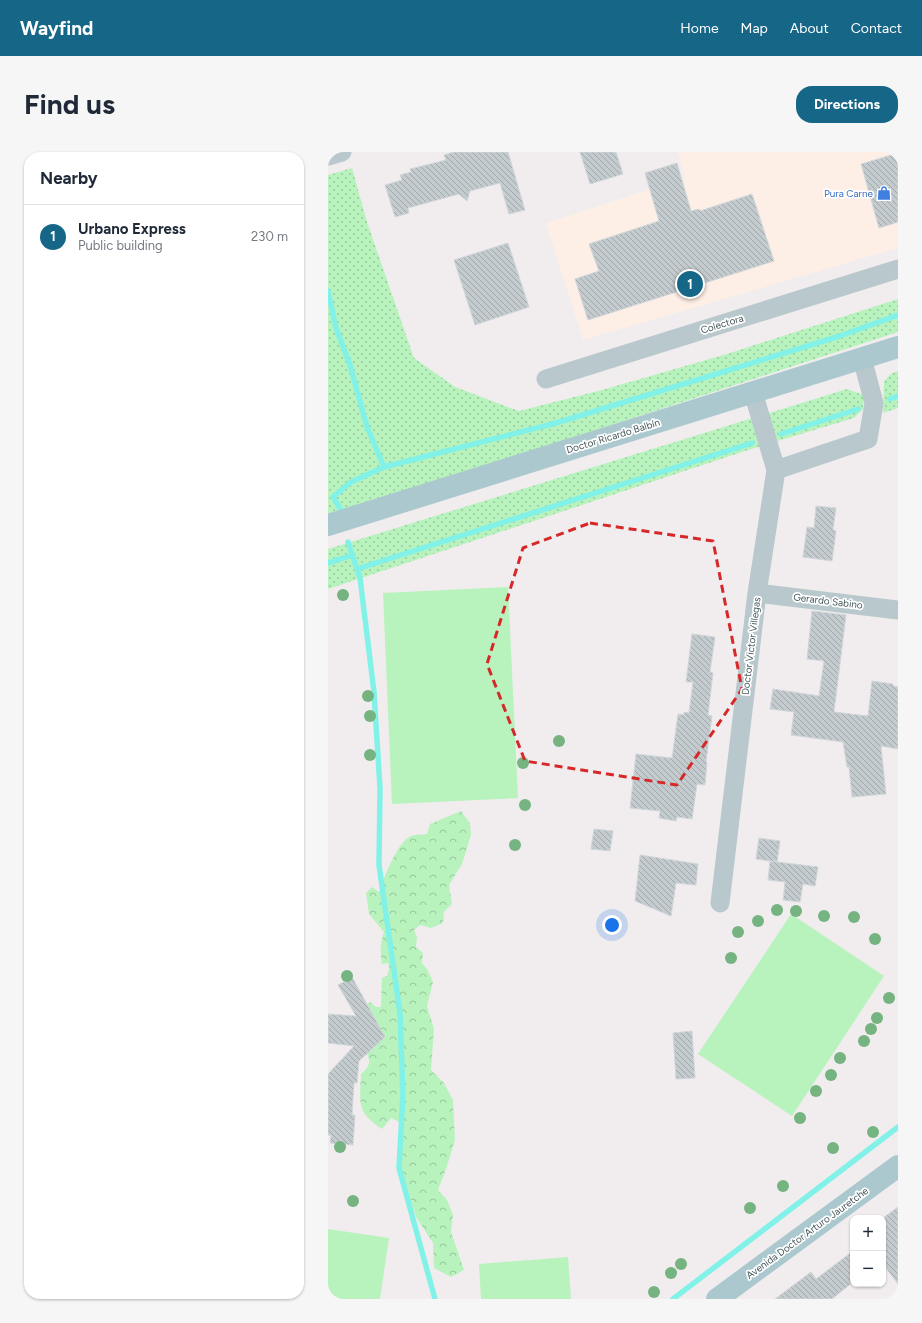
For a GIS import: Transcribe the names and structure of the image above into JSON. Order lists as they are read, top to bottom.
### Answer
{
  "streets": {
    "main road": ["Doctor Ricardo Balbín", "Avenida Doctor Arturo Jauretche"],
    "street": ["Colectora", "Gerardo Sabino", "Doctor Victor Villegas"]
  },
  "crossings": [
    ["Doctor Ricardo Balbín", "Doctor Victor Villegas"],
    ["Gerardo Sabino", "Doctor Victor Villegas"]
  ],
  "places": {
    "shop": ["Pura Carne"]
  },
  "page": {
    "header": "Wayfind",
    "nav": [
      "Home",
      "Map",
      "About",
      "Contact"
    ],
    "buttons": "Directions",
    "title": "Find us",
    "heading": "Nearby",
    "list": [
      {
        "mark": "1",
        "name": "Urbano Express",
        "note": "Public building",
        "value": "230 m"
      }
    ],
    "pins": "1",
    "map_buttons": ["+", "−"]
  }
}
